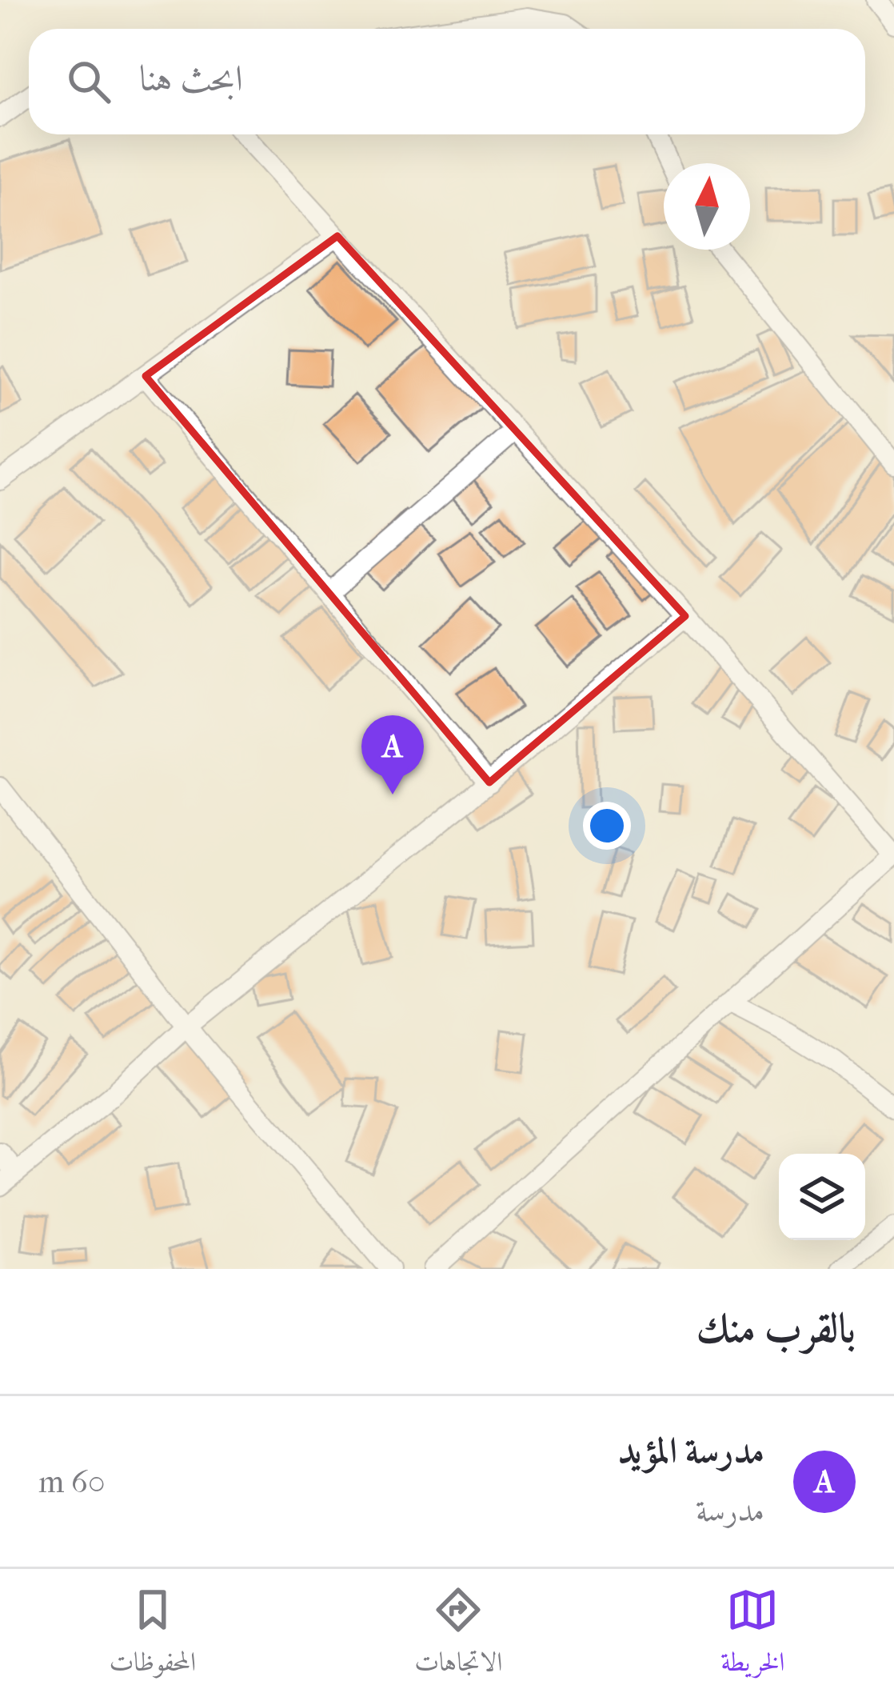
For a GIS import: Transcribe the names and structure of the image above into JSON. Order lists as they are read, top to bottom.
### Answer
{
  "north": "top",
  "page": {
    "search": "ابحث هنا",
    "pins": "A",
    "heading": "بالقرب منك",
    "list": [
      {
        "mark": "A",
        "name": "مدرسة المؤيد",
        "note": "مدرسة",
        "value": "60 m"
      }
    ],
    "nav": ["الخريطة", "الاتجاهات", "المحفوظات"]
  }
}
